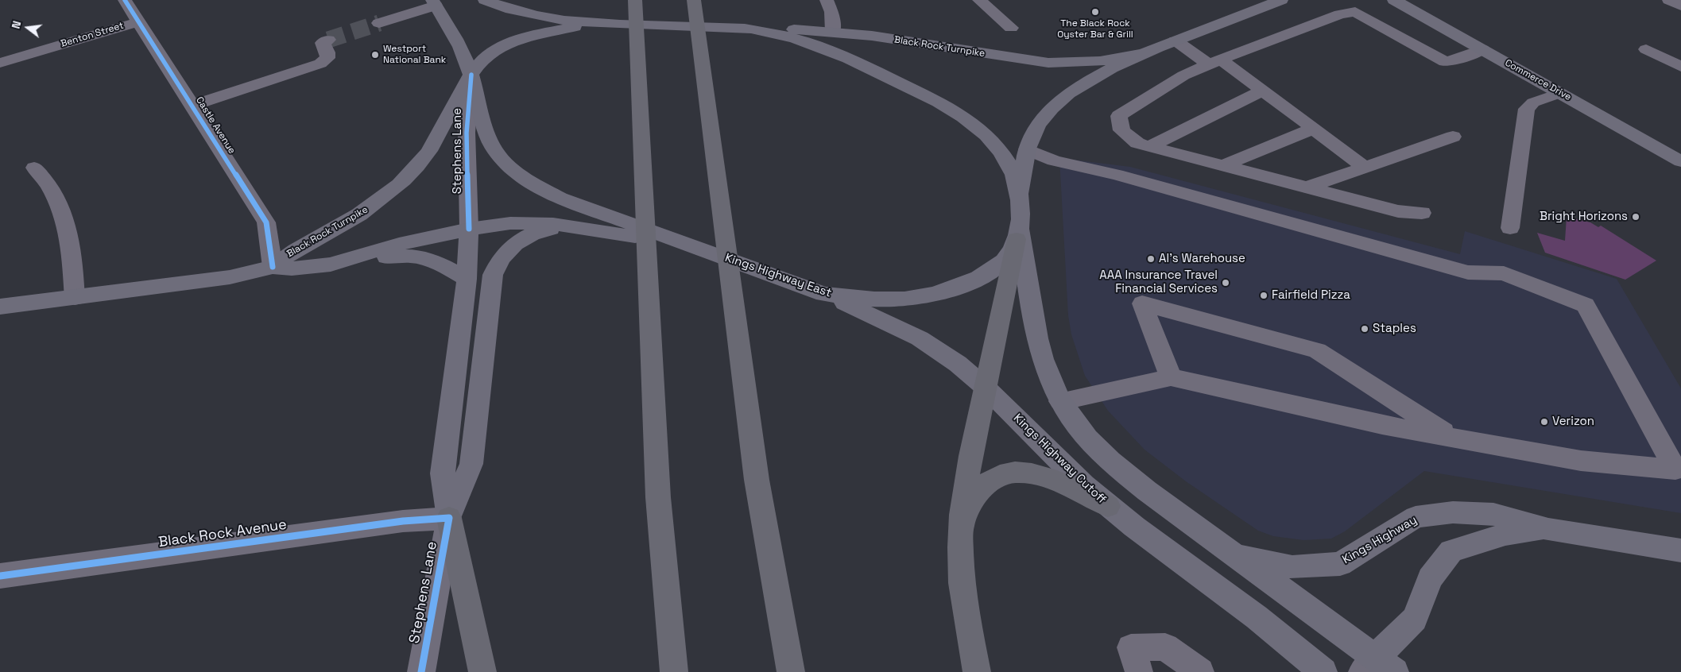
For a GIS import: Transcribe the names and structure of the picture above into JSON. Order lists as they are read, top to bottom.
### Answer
{
  "streets": {
    "main road": [
      "Black Rock Turnpike",
      "Commerce Drive",
      "Stephens Lane",
      "Kings Highway East",
      "Kings Highway Cutoff",
      "Kings Highway"
    ],
    "street": ["Benton Street", "Castle Avenue", "Black Rock Avenue"]
  },
  "crossings": [
    ["Benton Street", "Castle Avenue"],
    ["Black Rock Turnpike", "Castle Avenue"],
    ["Black Rock Turnpike", "Stephens Lane"],
    ["Black Rock Turnpike", "Kings Highway East"],
    ["Stephens Lane", "Kings Highway East"],
    ["Stephens Lane", "Black Rock Avenue"],
    ["Kings Highway East", "Kings Highway Cutoff"]
  ],
  "places": [
    "The Black Rock Oyster Bar & Grill",
    "Westport National Bank",
    "Bright Horizons",
    "Al's Warehouse",
    "AAA Insurance Travel Financial Services",
    "Fairfield Pizza",
    "Staples",
    "Verizon"
  ],
  "north": "left"
}
